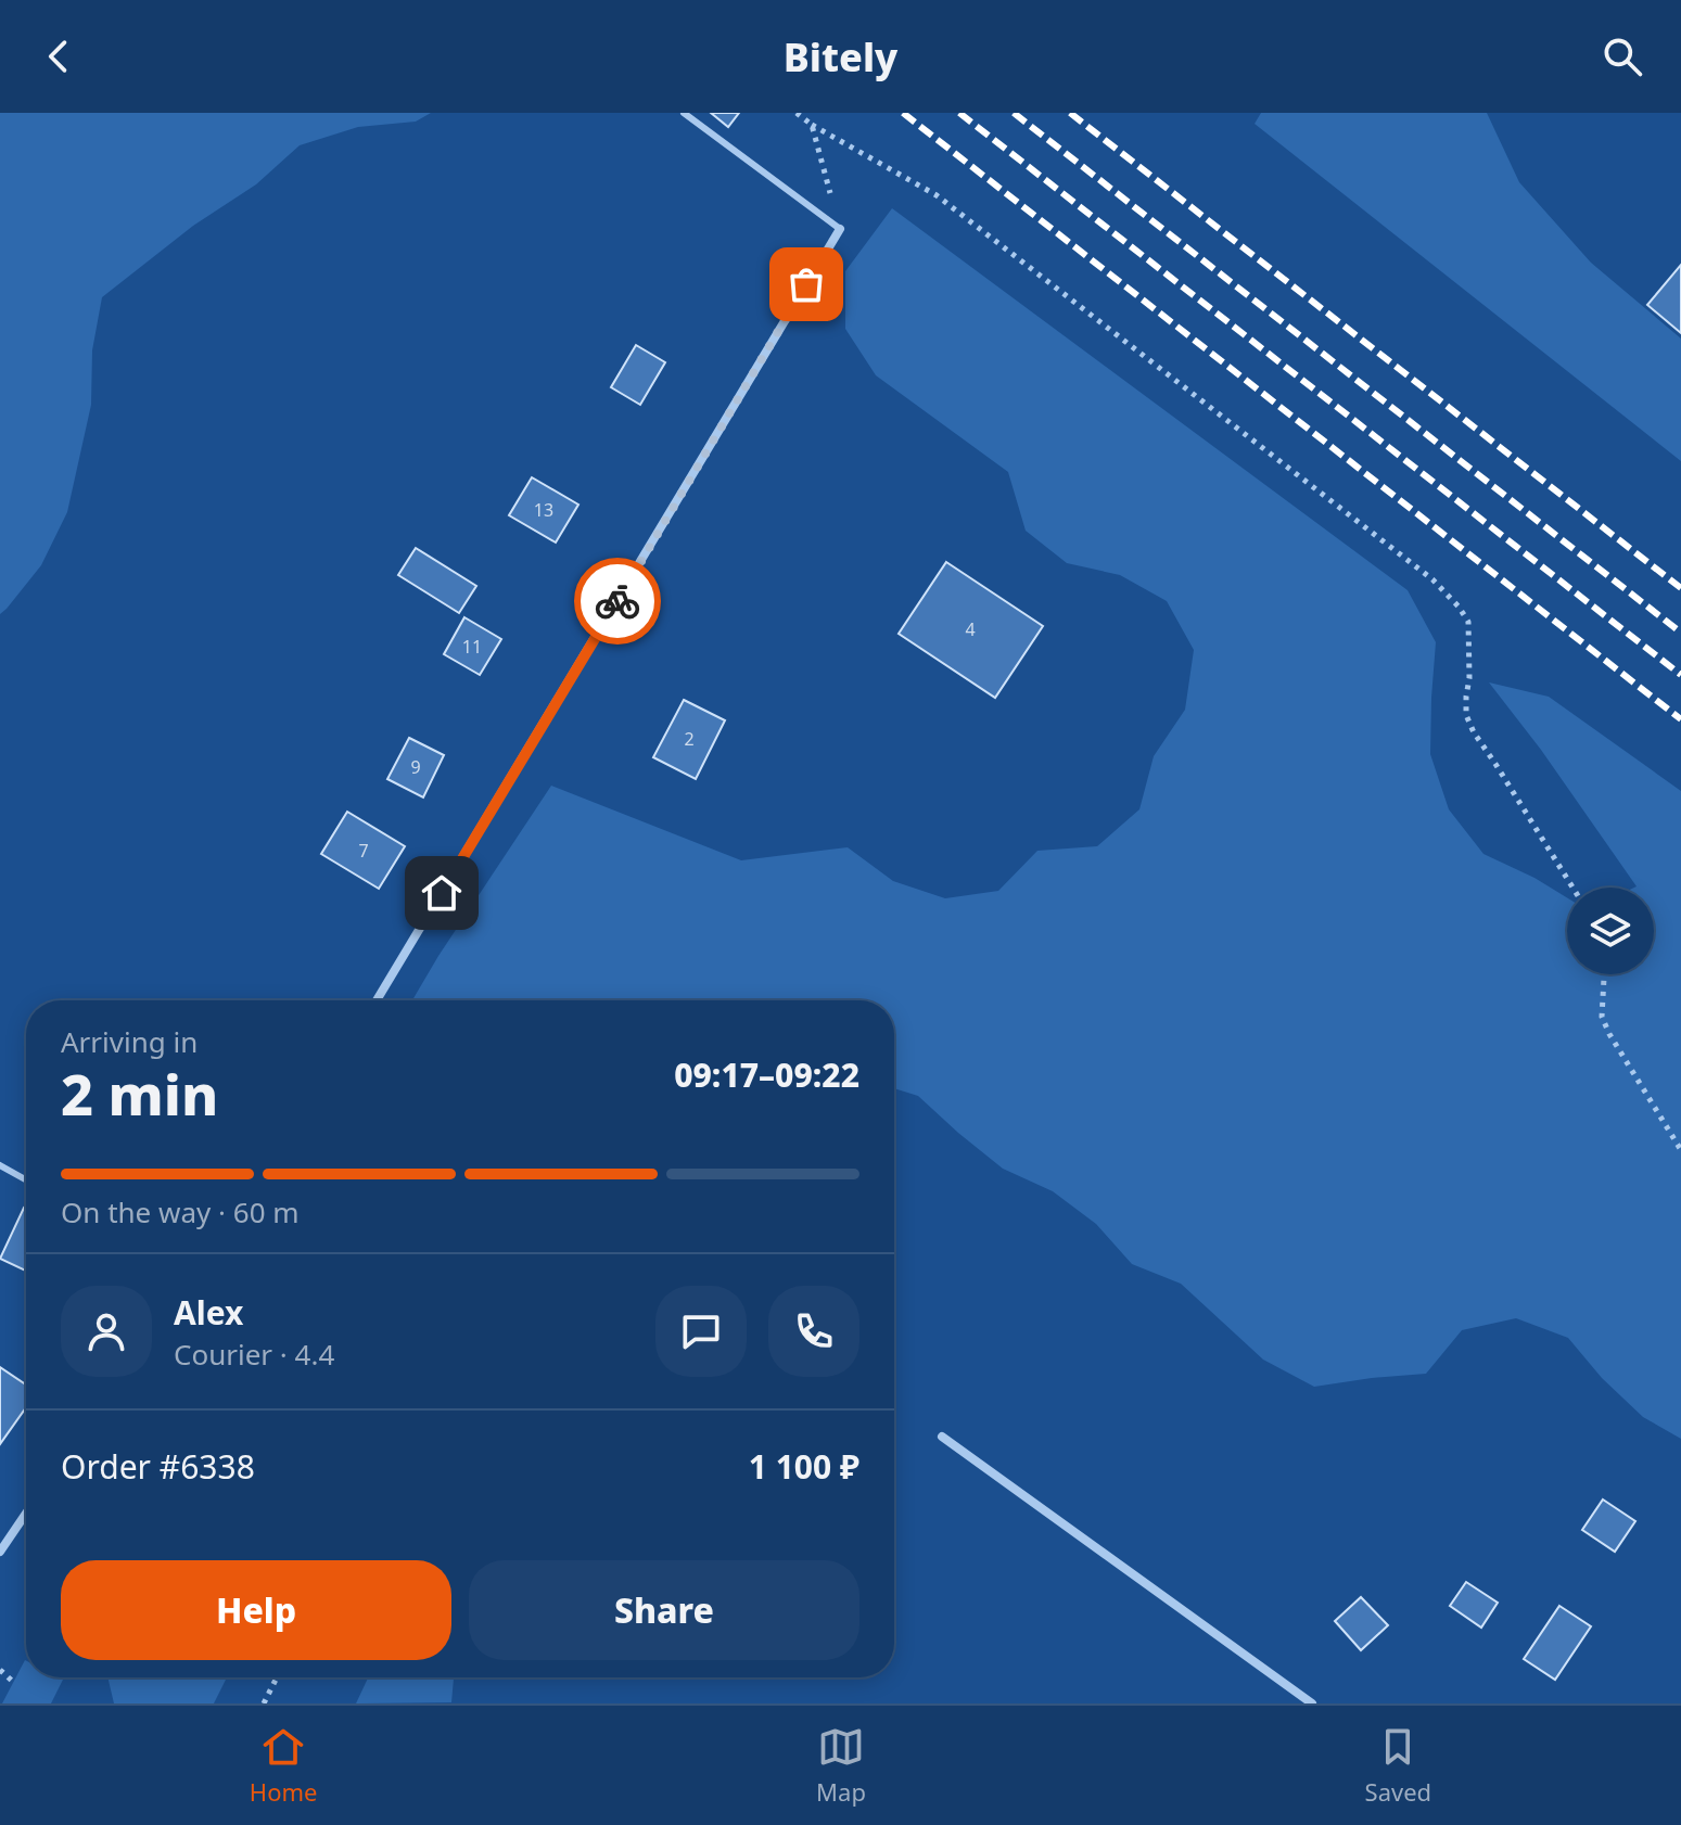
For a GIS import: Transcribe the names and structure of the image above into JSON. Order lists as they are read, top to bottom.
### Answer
{
  "house_numbers": [
    "13",
    "4",
    "11",
    "2",
    "9",
    "7"
  ],
  "page": {
    "header": "Bitely",
    "heading": ["2 min", "Arriving in", "09:17–09:22"],
    "panel": [
      "Alex",
      "Courier · 4.4",
      "Order #6338",
      "1 100 ₽"
    ],
    "bar": "On the way · 60 m",
    "buttons": ["Help", "Share"],
    "tabs": ["Home", "Map", "Saved"]
  }
}
